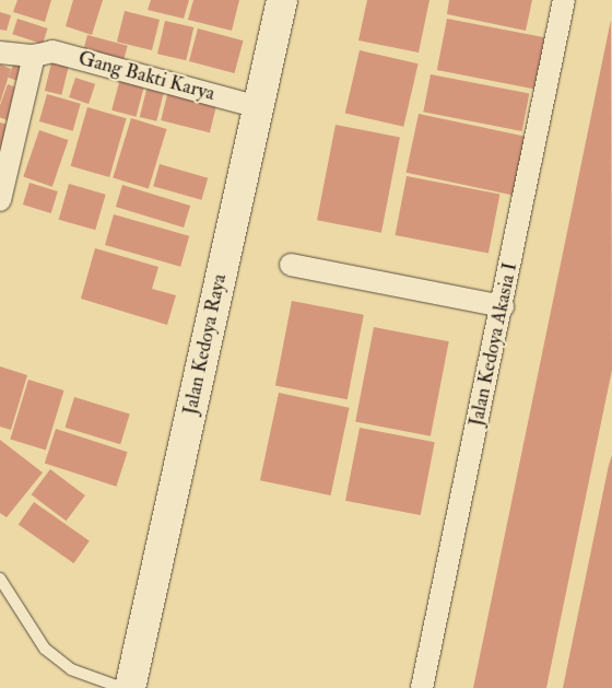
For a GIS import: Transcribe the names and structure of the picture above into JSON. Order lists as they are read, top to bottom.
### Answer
{
  "streets": {
    "street": ["Gang Bakti Karya", "Jalan Kedoya Raya", "Jalan Kedoya Akasia I"]
  },
  "crossings": [
    ["Gang Bakti Karya", "Jalan Kedoya Raya"]
  ]
}
